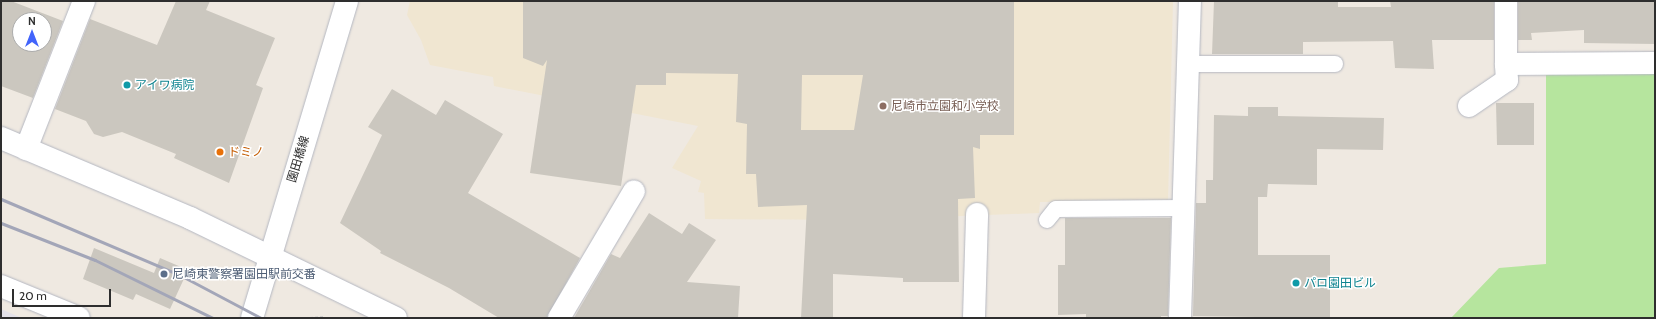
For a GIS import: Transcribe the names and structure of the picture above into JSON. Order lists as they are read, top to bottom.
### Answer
{
  "streets": {
    "street": ["園田橋線"]
  },
  "places": [
    "アイワ病院",
    "尼崎市立園和小学校",
    "ドミノ",
    "尼崎東警察署園田駅前交番",
    "パロ園田ビル"
  ],
  "scale_bar": "20 m",
  "north": "top"
}
